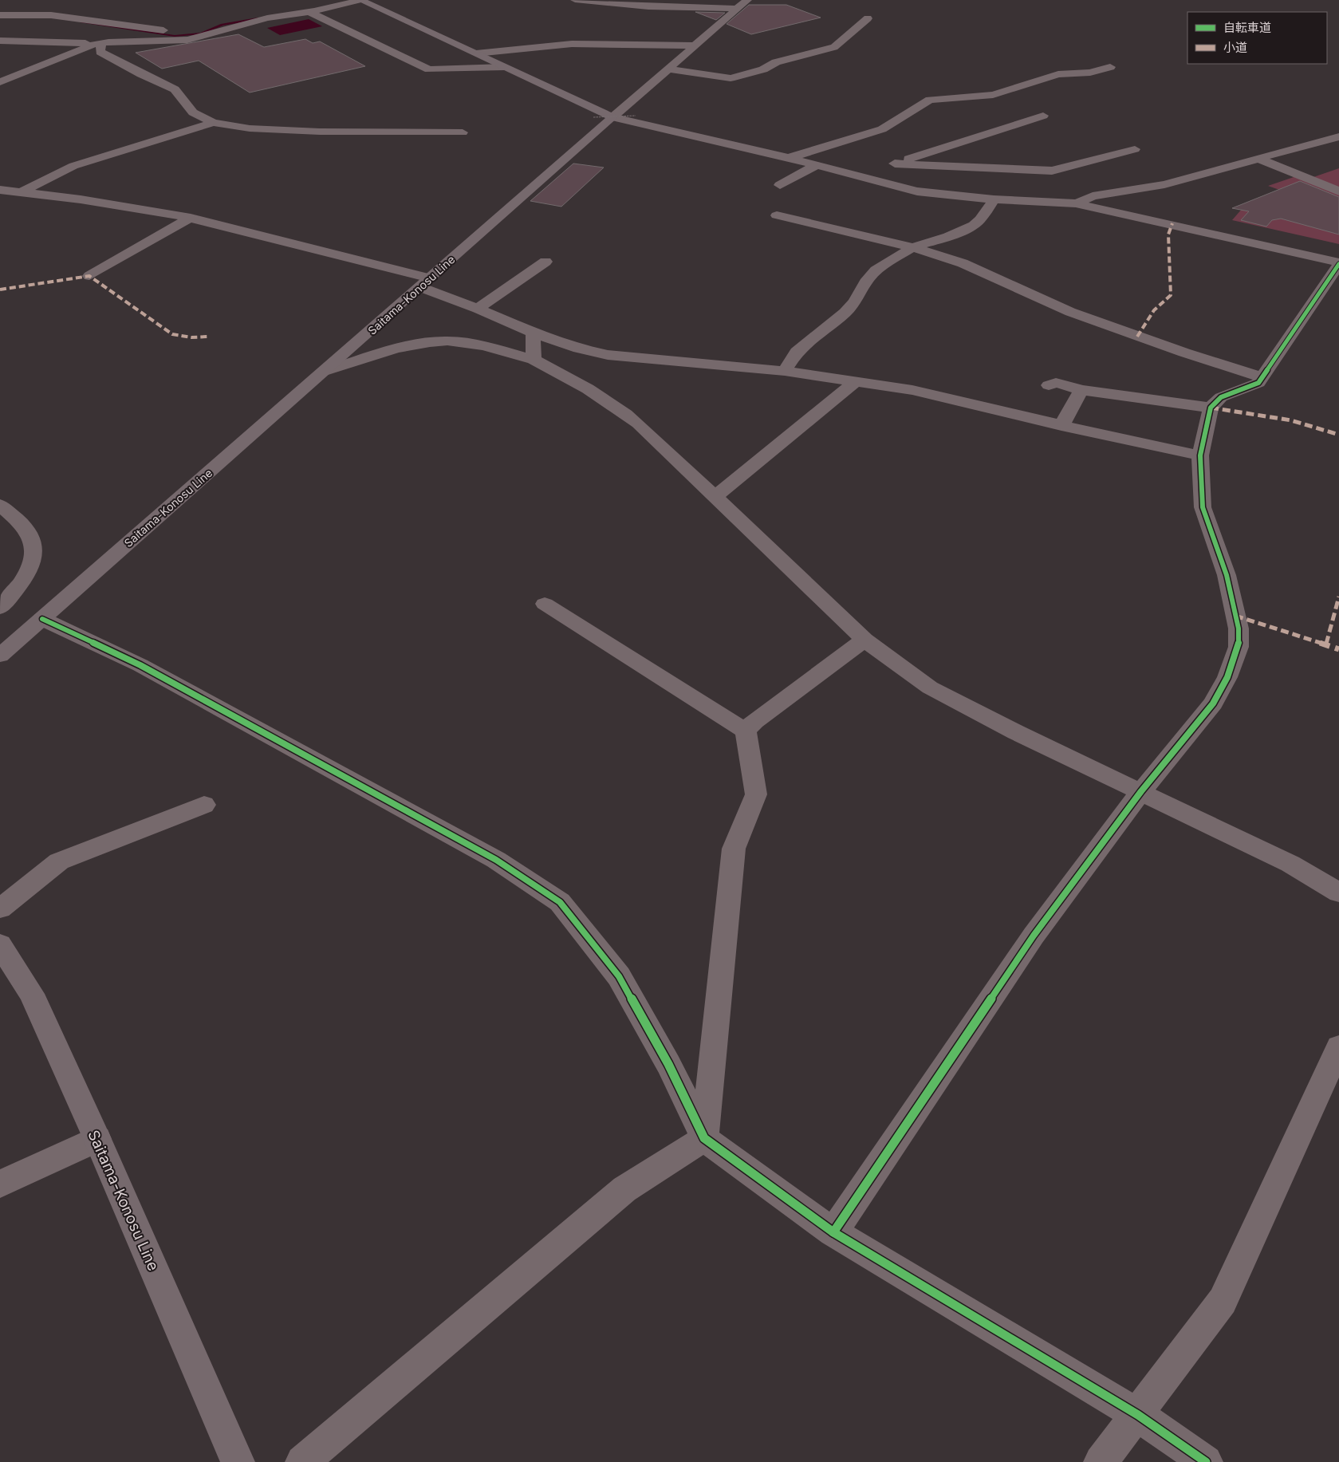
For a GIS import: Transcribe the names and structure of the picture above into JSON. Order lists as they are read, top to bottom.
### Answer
{
  "streets": {
    "main road": ["Saitama-Konosu Line"]
  },
  "legend": ["自転車道", "小道"]
}
